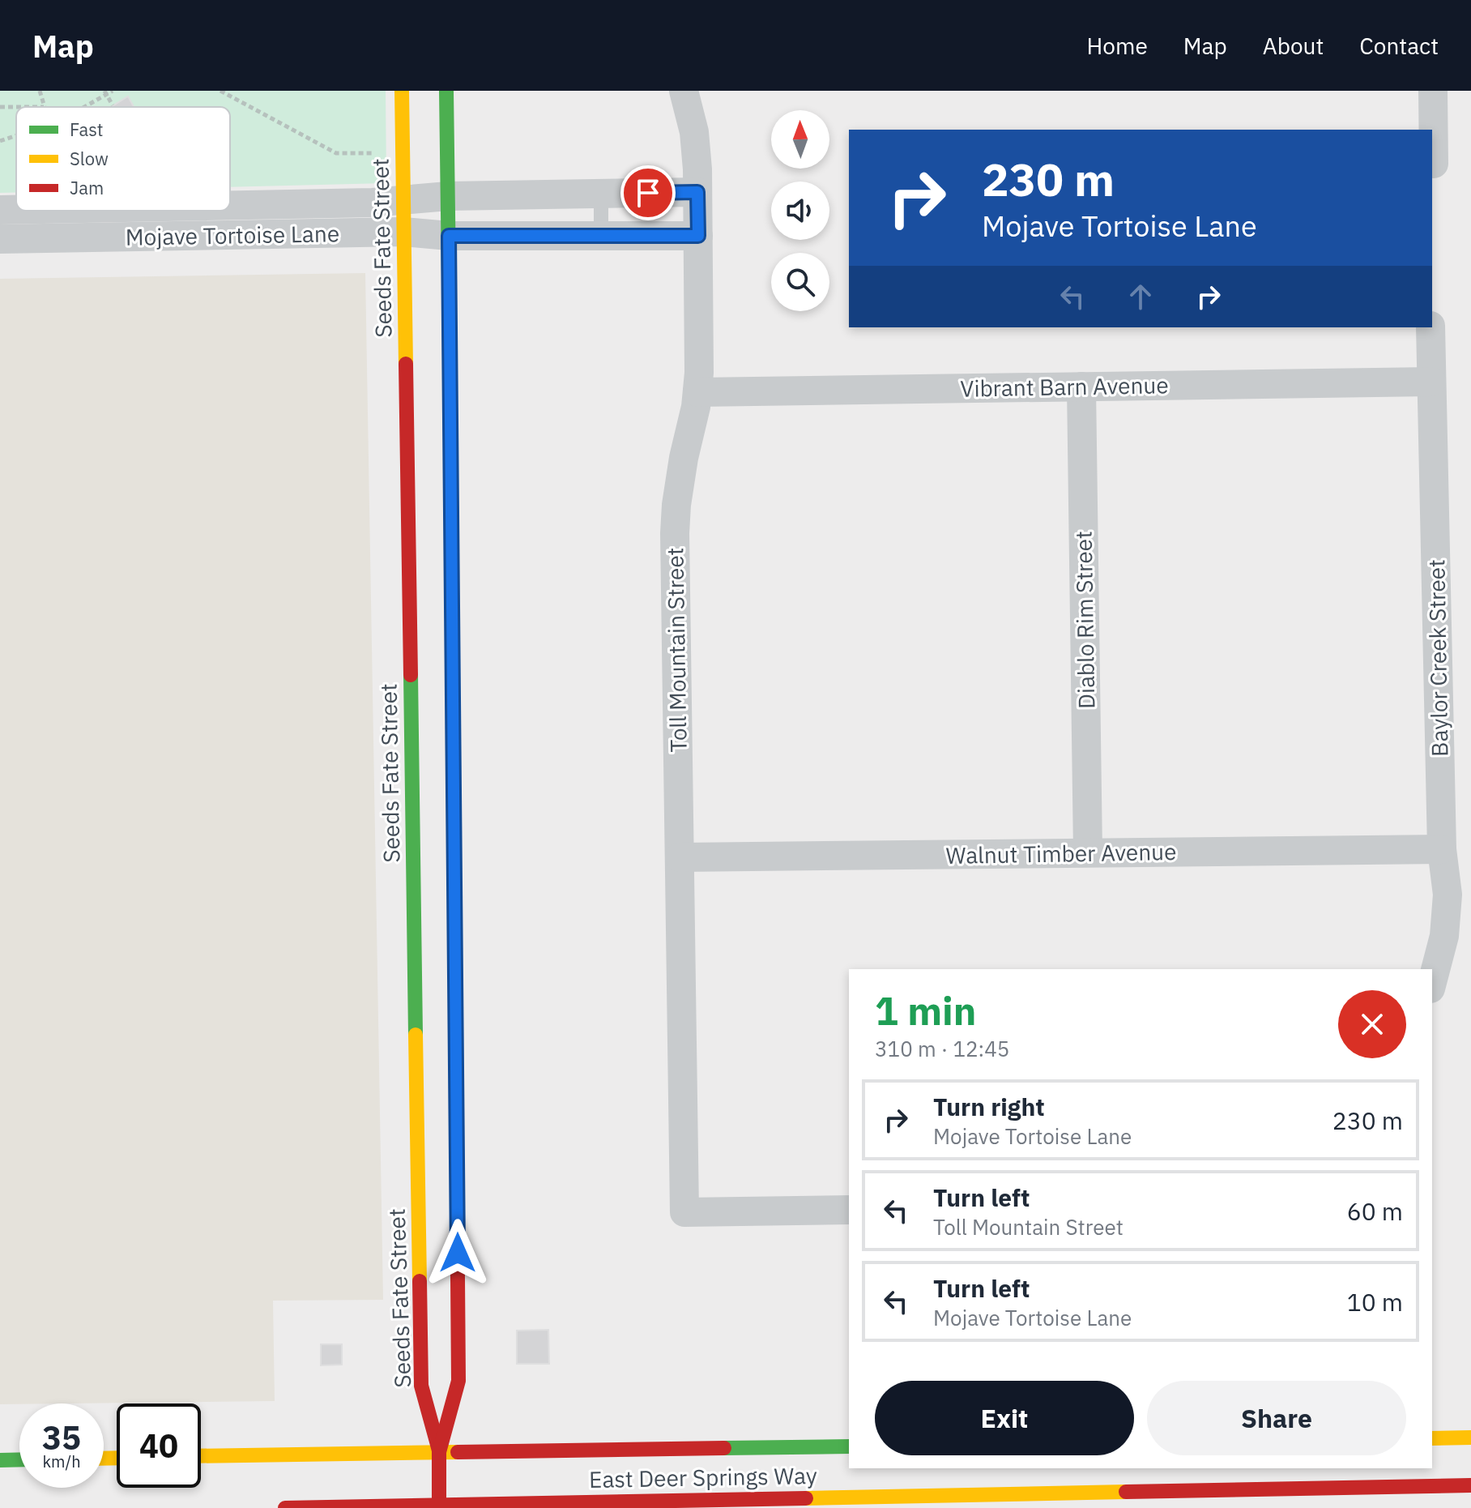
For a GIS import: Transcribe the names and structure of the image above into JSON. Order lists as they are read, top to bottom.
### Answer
{
  "streets": {
    "street": [
      "Mojave Tortoise Lane",
      "Seeds Fate Street",
      "Vibrant Barn Avenue",
      "Diablo Rim Street",
      "Toll Mountain Street",
      "Baylor Creek Street",
      "Walnut Timber Avenue",
      "East Deer Springs Way"
    ]
  },
  "crossings": [
    ["Mojave Tortoise Lane", "Seeds Fate Street"],
    ["Mojave Tortoise Lane", "Toll Mountain Street"],
    ["Seeds Fate Street", "East Deer Springs Way"],
    ["Vibrant Barn Avenue", "Diablo Rim Street"],
    ["Vibrant Barn Avenue", "Toll Mountain Street"],
    ["Vibrant Barn Avenue", "Baylor Creek Street"],
    ["Diablo Rim Street", "Walnut Timber Avenue"],
    ["Toll Mountain Street", "Walnut Timber Avenue"],
    ["Baylor Creek Street", "Walnut Timber Avenue"]
  ],
  "legend": ["Fast", "Slow", "Jam"],
  "north": "top",
  "page": {
    "header": "Map",
    "nav": [
      "Home",
      "Map",
      "About",
      "Contact"
    ],
    "turn": ["230 m", "Mojave Tortoise Lane"],
    "heading": ["1 min", "310 m · 12:45"],
    "list": [
      {
        "name": "Turn right",
        "note": "Mojave Tortoise Lane",
        "value": "230 m"
      },
      {
        "name": "Turn left",
        "note": "Toll Mountain Street",
        "value": "60 m"
      },
      {
        "name": "Turn left",
        "note": "Mojave Tortoise Lane",
        "value": "10 m"
      }
    ],
    "buttons": ["Exit", "Share"],
    "speed": "35 km/h",
    "limit": "40"
  }
}
